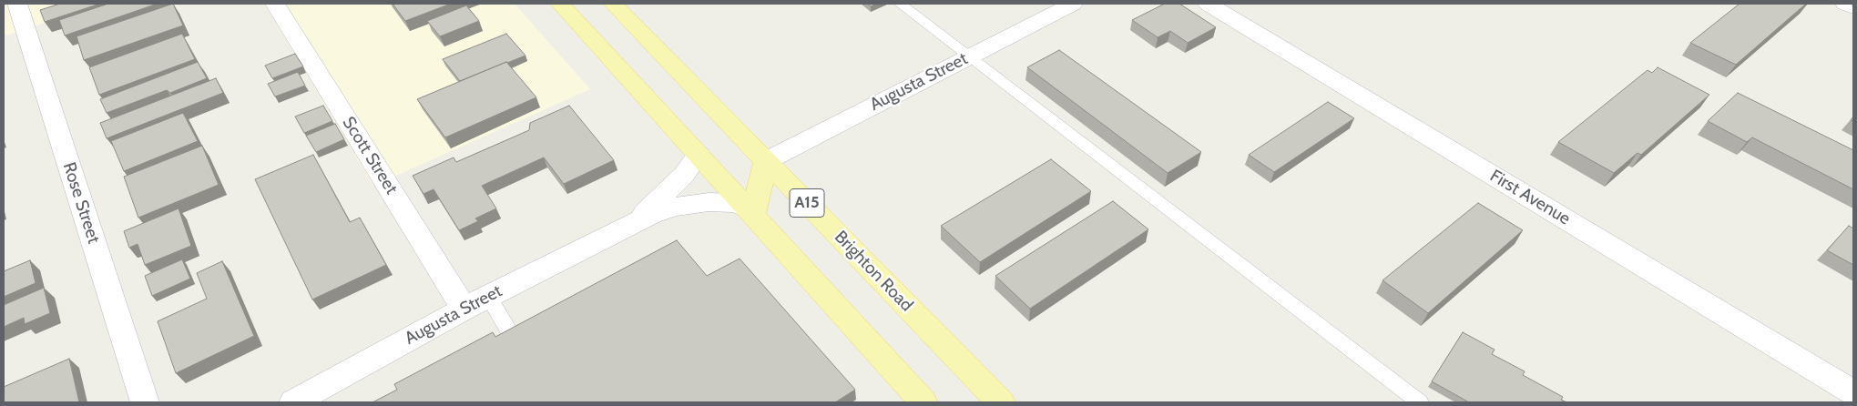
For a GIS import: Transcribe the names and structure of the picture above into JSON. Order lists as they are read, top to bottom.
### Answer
{
  "streets": {
    "main road": ["A15", "Brighton Road"],
    "street": [
      "Augusta Street",
      "Scott Street",
      "First Avenue",
      "Rose Street"
    ]
  },
  "crossings": [
    ["Augusta Street", "Scott Street"],
    ["Augusta Street", "A15"],
    ["Augusta Street", "Brighton Road"]
  ]
}
